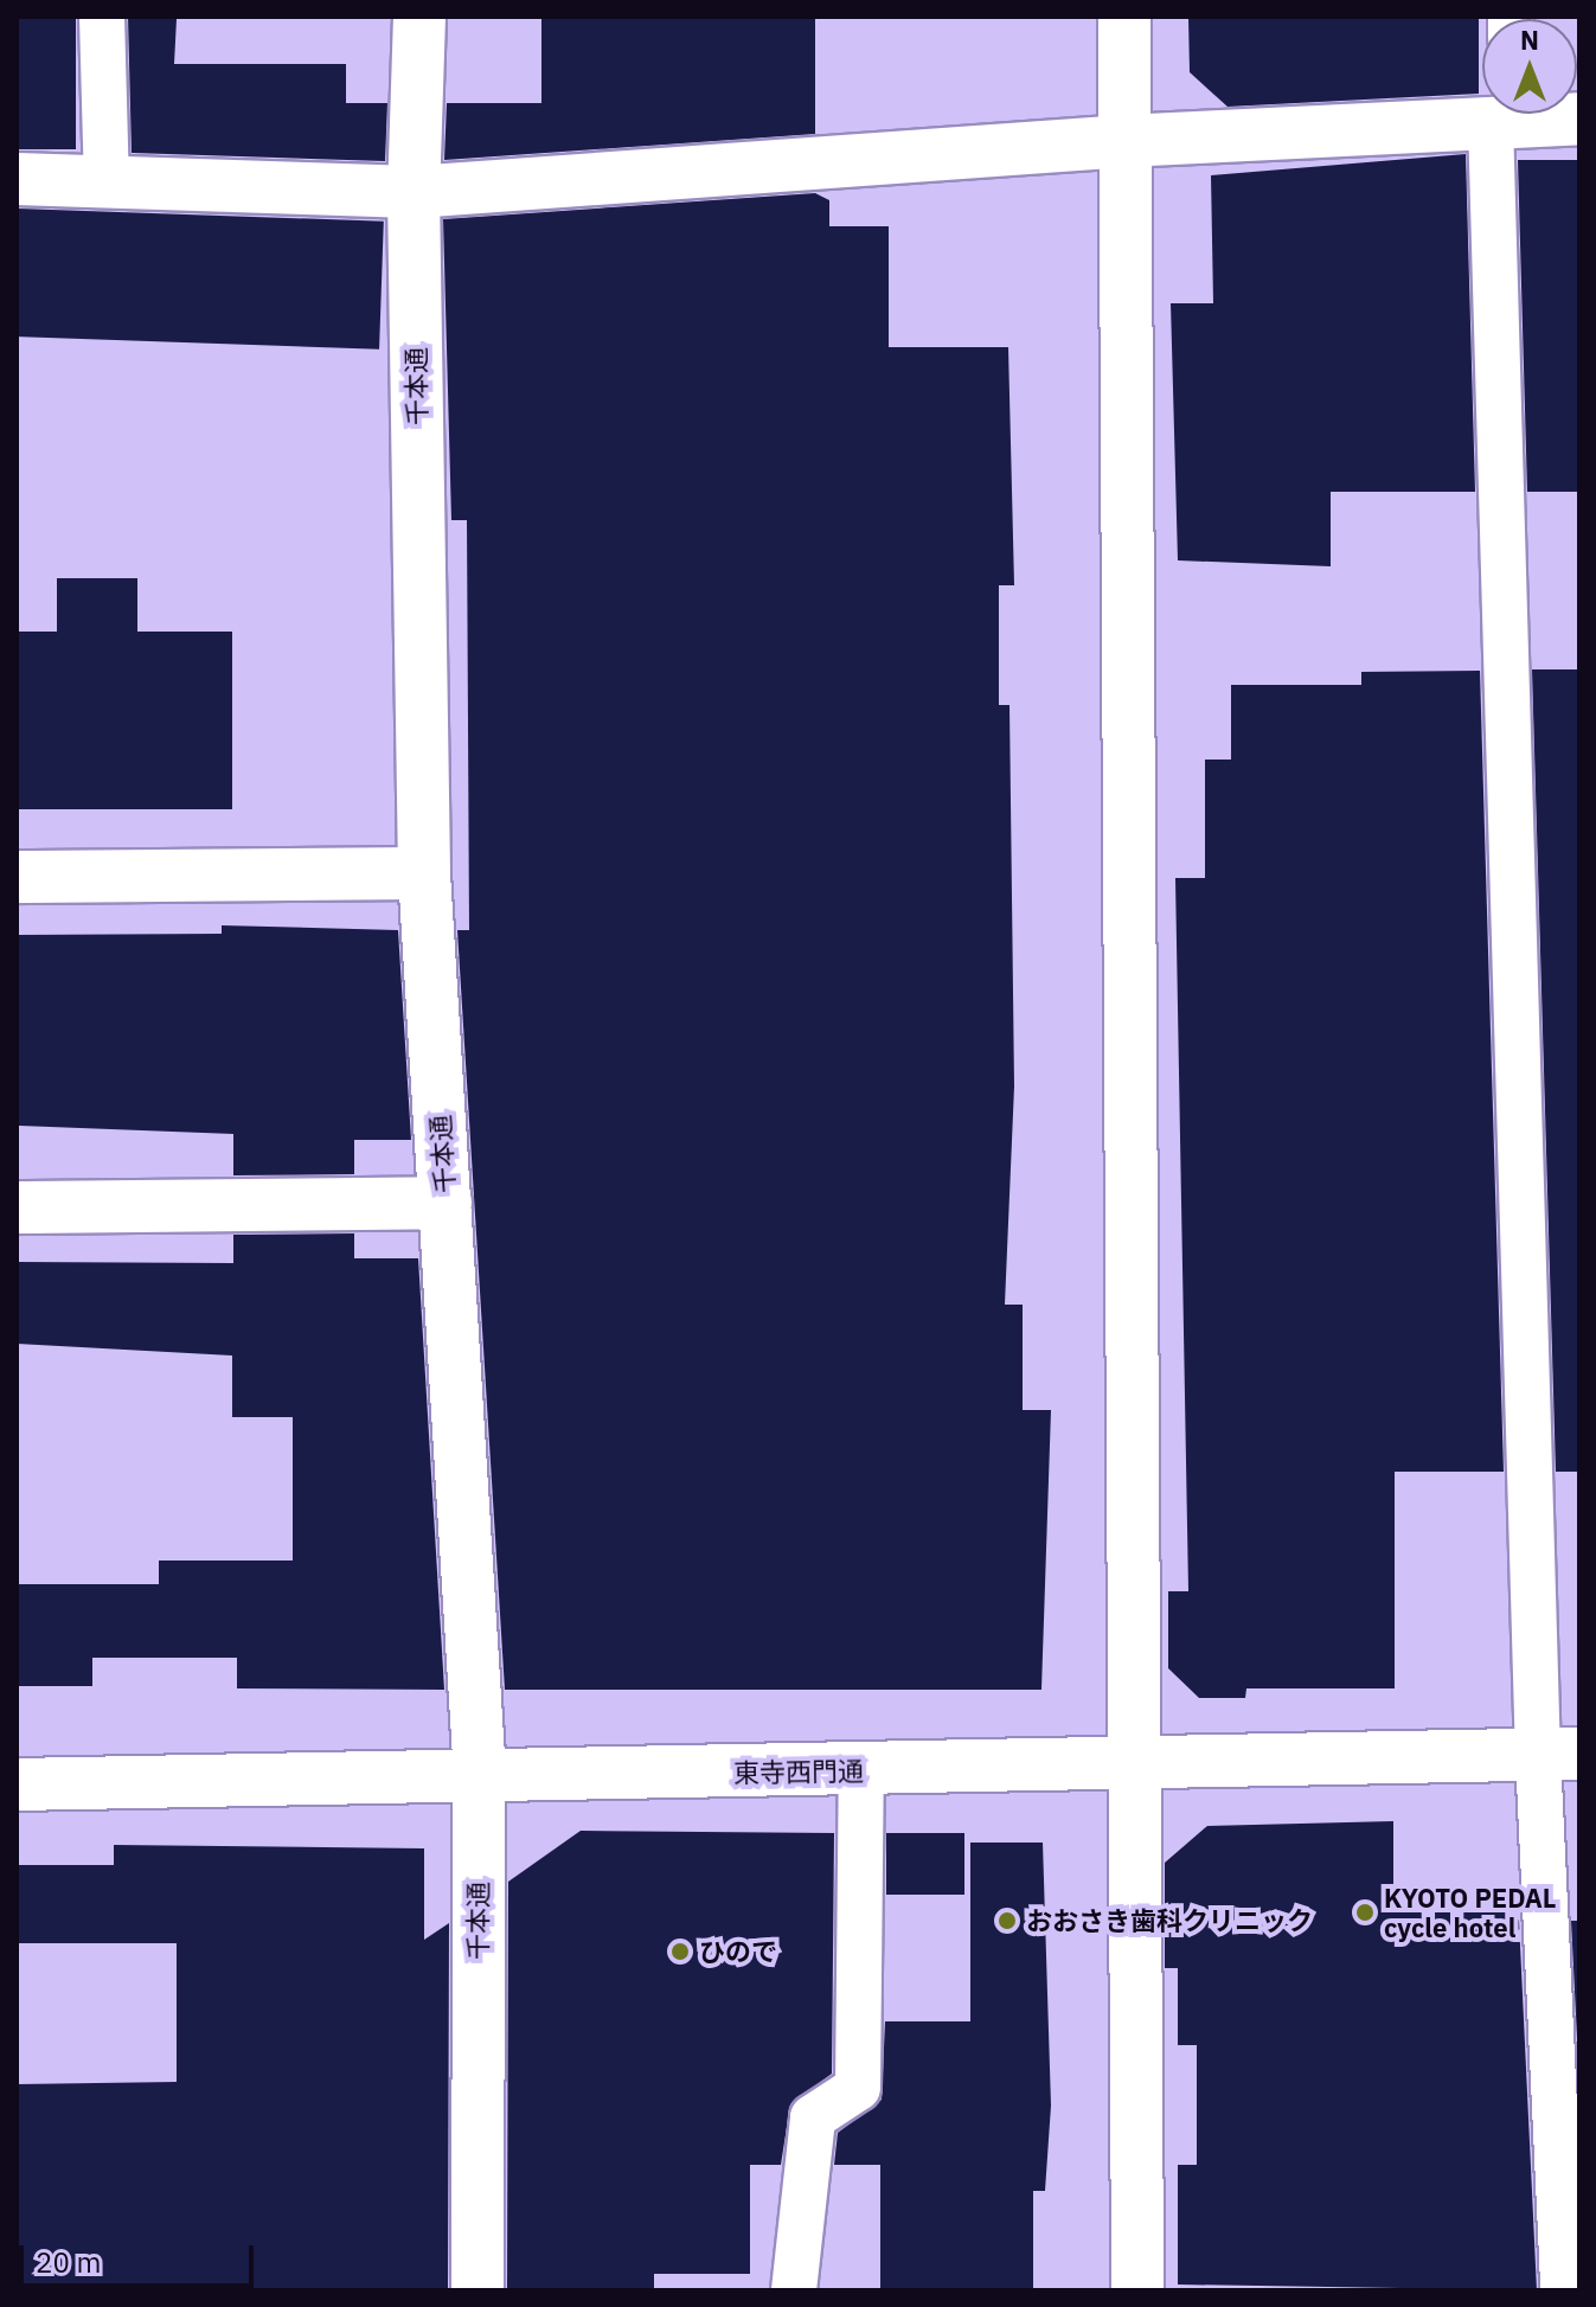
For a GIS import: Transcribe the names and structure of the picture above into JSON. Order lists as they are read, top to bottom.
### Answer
{
  "streets": {
    "street": ["千本通", "東寺西門通"]
  },
  "crossings": [
    ["千本通", "東寺西門通"]
  ],
  "places": ["KYOTO PEDAL cycle hotel", "おおさき歯科クリニック", "ひので"],
  "scale_bar": "20 m",
  "north": "top"
}
